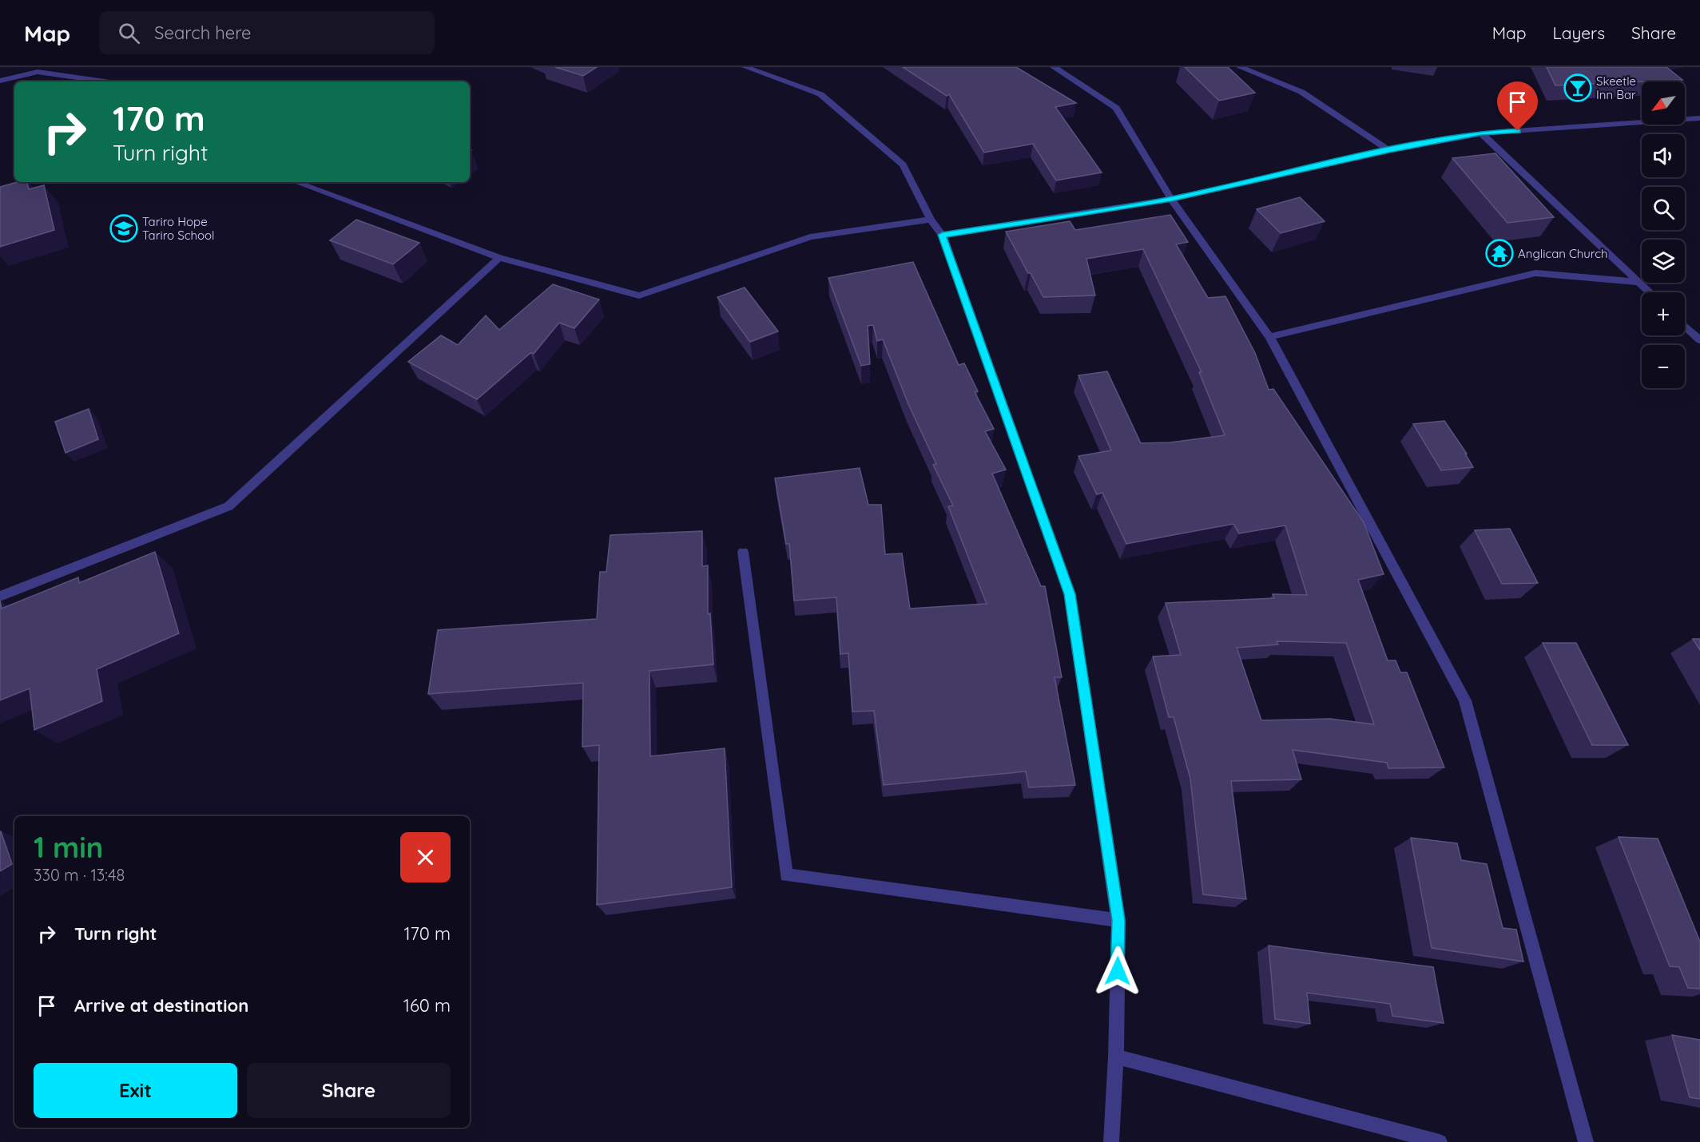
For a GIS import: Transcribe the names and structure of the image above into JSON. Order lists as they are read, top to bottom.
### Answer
{
  "places": {
    "bar": ["Skeetle Inn Bar"],
    "school or university": ["Tariro Hope Tariro School"],
    "temple": ["Anglican Church"]
  },
  "north": "bottom left",
  "page": {
    "header": "Map",
    "search": "Search here",
    "nav": ["Map", "Layers", "Share"],
    "map_buttons": ["+", "−"],
    "turn": ["170 m", "Turn right"],
    "heading": ["1 min", "330 m · 13:48"],
    "list": [
      {
        "name": "Turn right",
        "value": "170 m"
      },
      {
        "name": "Arrive at destination",
        "value": "160 m"
      }
    ],
    "buttons": ["Exit", "Share"]
  }
}
